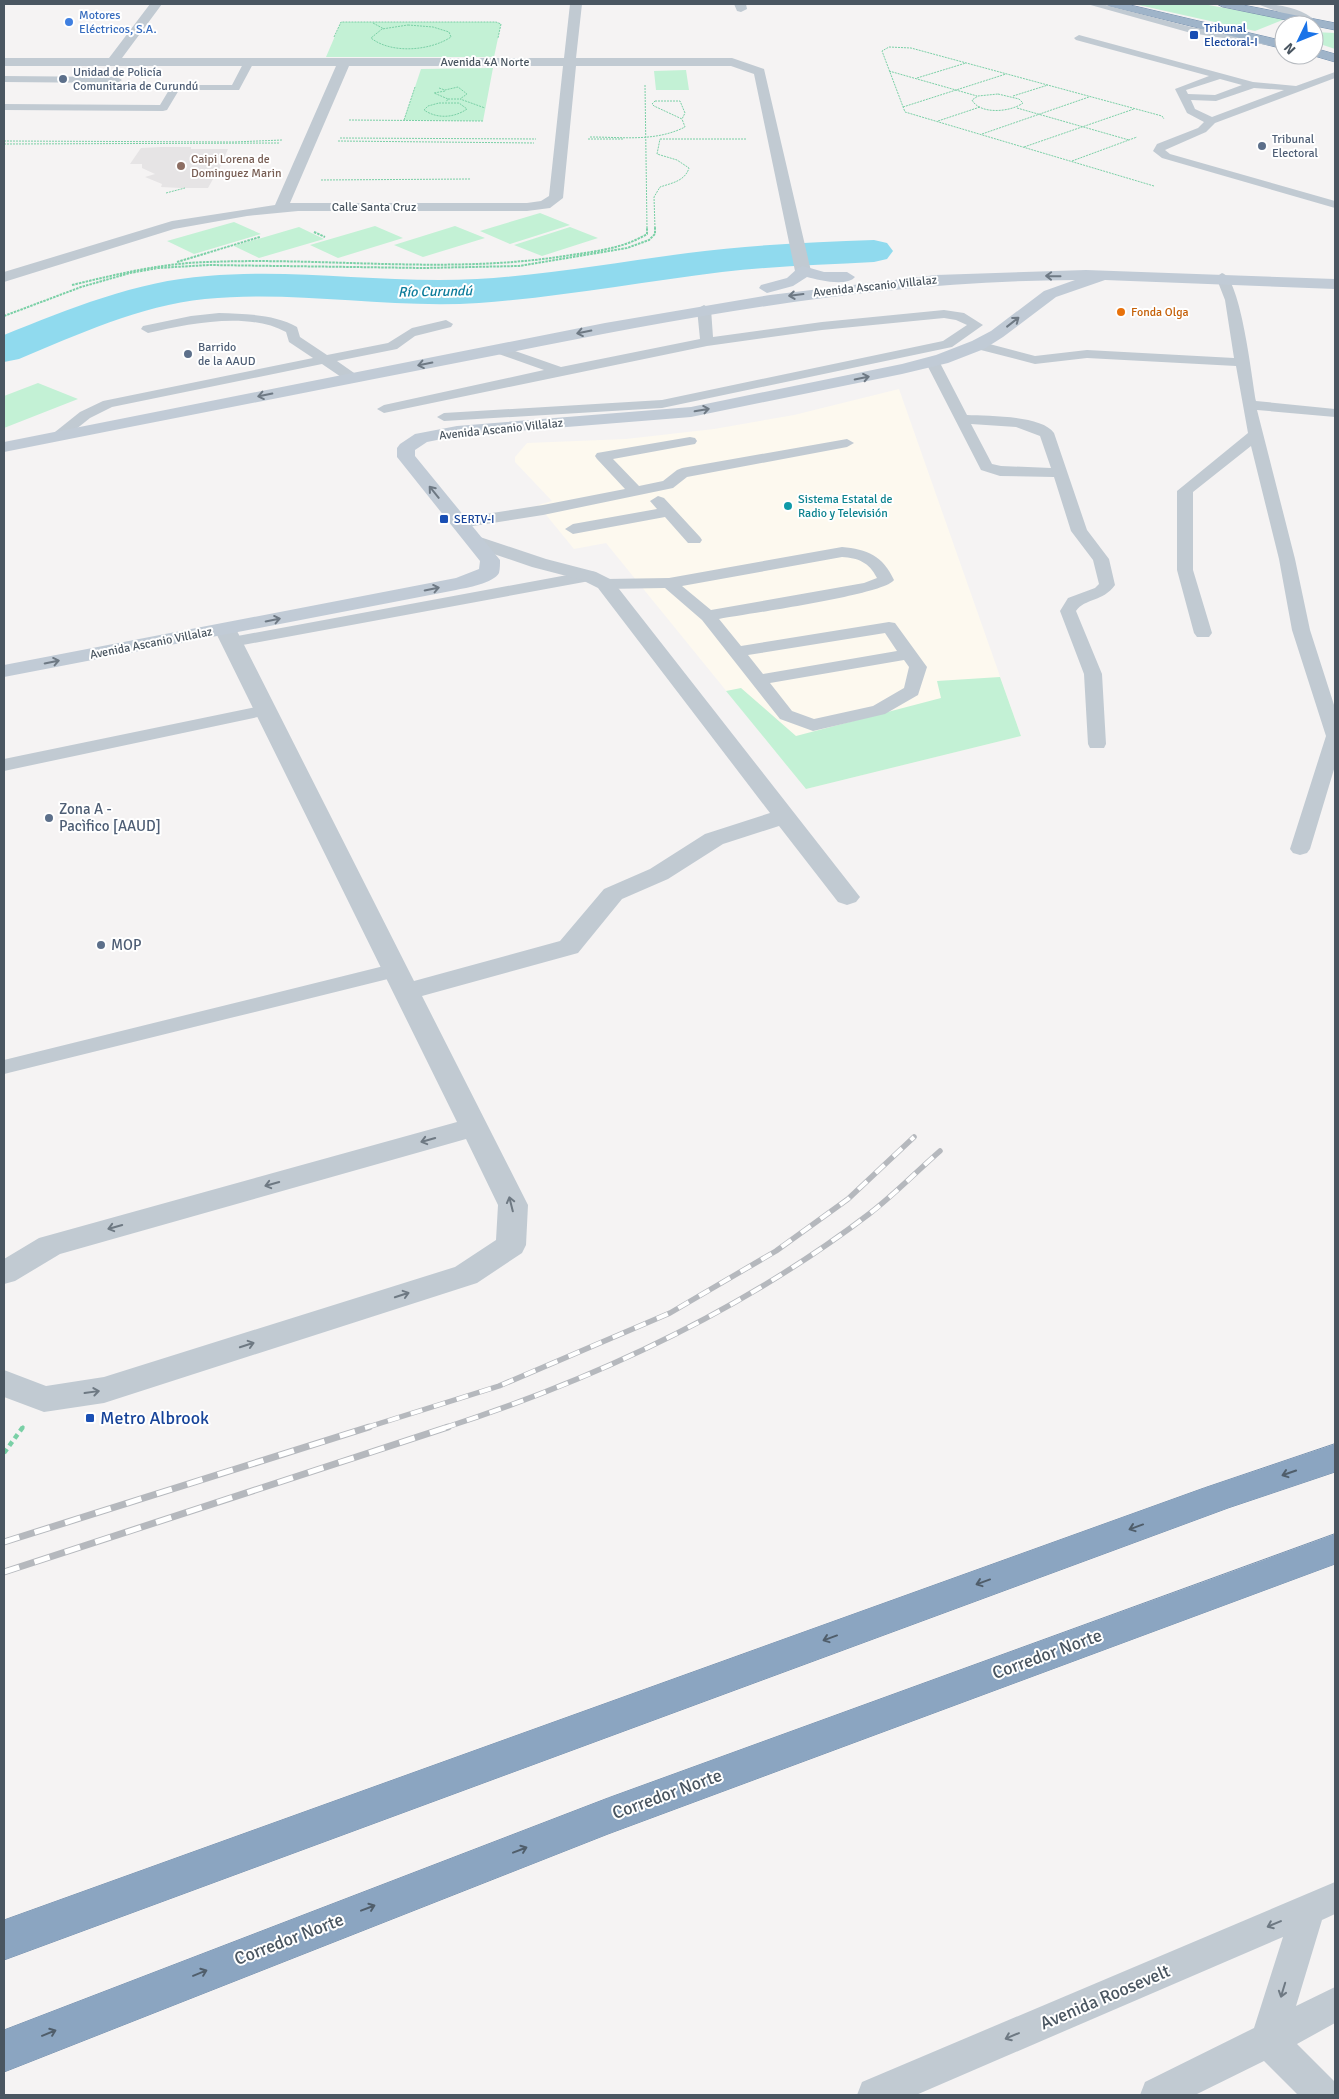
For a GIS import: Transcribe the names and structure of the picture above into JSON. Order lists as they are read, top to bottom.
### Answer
{
  "streets": {
    "highway": ["Corredor Norte"],
    "main road": ["Avenida Ascanio Villalaz"],
    "street": ["Avenida 4A Norte", "Calle Santa Cruz"],
    "lane": ["Avenida Roosevelt"]
  },
  "crossings": [
    ["Avenida 4A Norte", "Calle Santa Cruz"]
  ],
  "water": ["Río Curundú"],
  "places": {
    "other": [
      "Motores Eléctricos, S.A.",
      "Unidad de Policía Comunitaria de Curundú",
      "Tribunal Electoral",
      "Caipi Lorena de Dominguez Marin",
      "Fonda Olga",
      "Barrido de la AAUD",
      "Sistema Estatal de Radio y Televisión",
      "Zona A - Pacìfico [AAUD]",
      "MOP"
    ],
    "transit": ["Tribunal Electoral-I", "SERTV-I", "Metro Albrook"]
  },
  "north": "bottom left"
}
